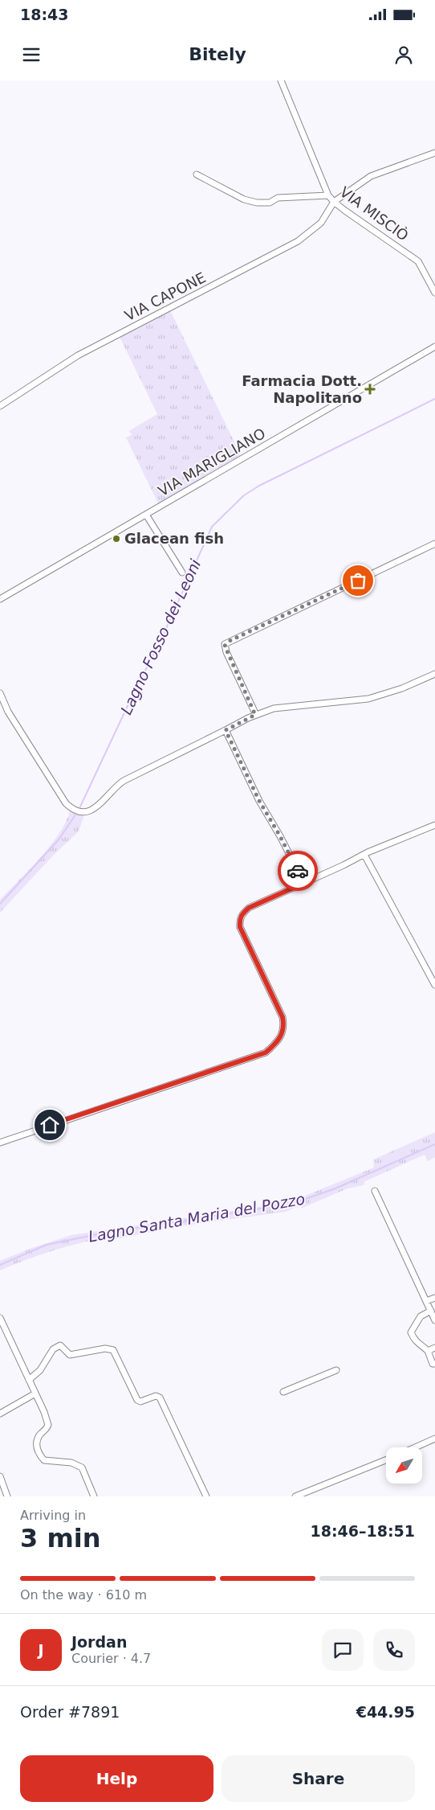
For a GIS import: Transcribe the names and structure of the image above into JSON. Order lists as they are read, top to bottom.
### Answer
{
  "streets": {
    "street": ["VIA MISCIÒ", "VIA CAPONE", "VIA MARIGLIANO"]
  },
  "crossings": [
    ["VIA MISCIÒ", "VIA CAPONE"]
  ],
  "water": ["Lagno Fosso dei Leoni", "Lagno Santa Maria del Pozzo"],
  "places": {
    "health": ["Farmacia Dott. Napolitano"],
    "other": ["Glacean fish"]
  },
  "north": "bottom left",
  "page": {
    "status": "18:43",
    "header": "Bitely",
    "heading": ["3 min", "Arriving in", "18:46–18:51"],
    "panel": [
      "Jordan",
      "Courier · 4.7",
      "Order #7891",
      "€44.95"
    ],
    "bar": "On the way · 610 m",
    "round": "J",
    "buttons": ["Help", "Share"]
  }
}
